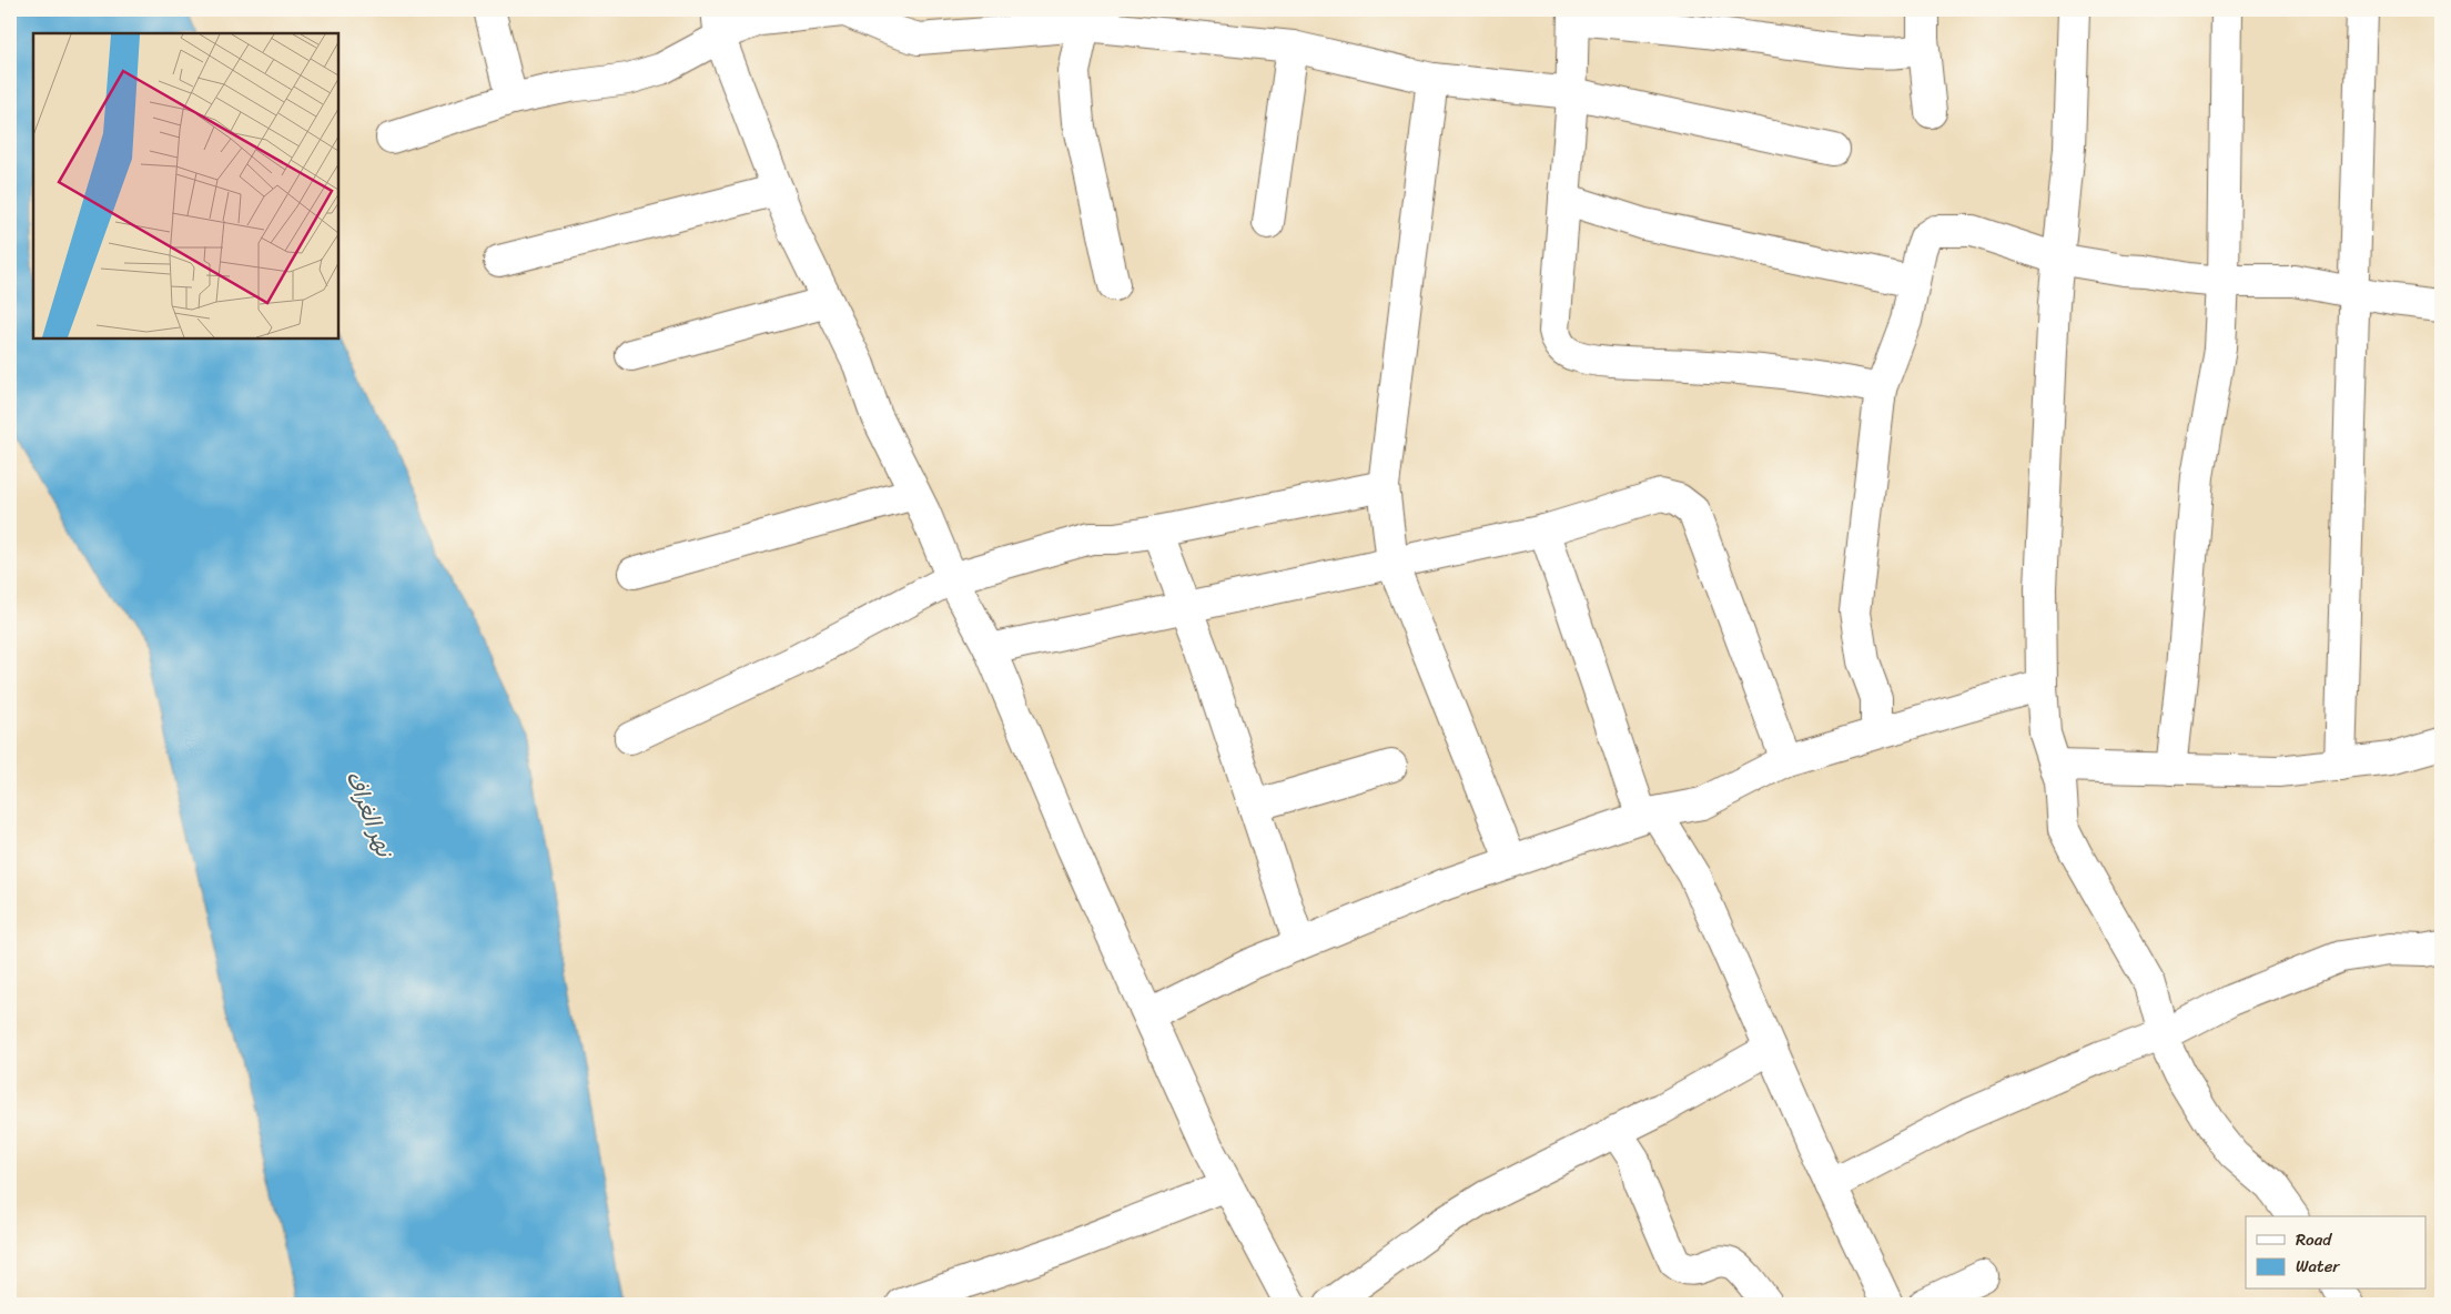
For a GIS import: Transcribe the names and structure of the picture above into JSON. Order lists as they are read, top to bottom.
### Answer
{
  "water": ["نهر الغراف"],
  "legend": ["Road", "Water"]
}
